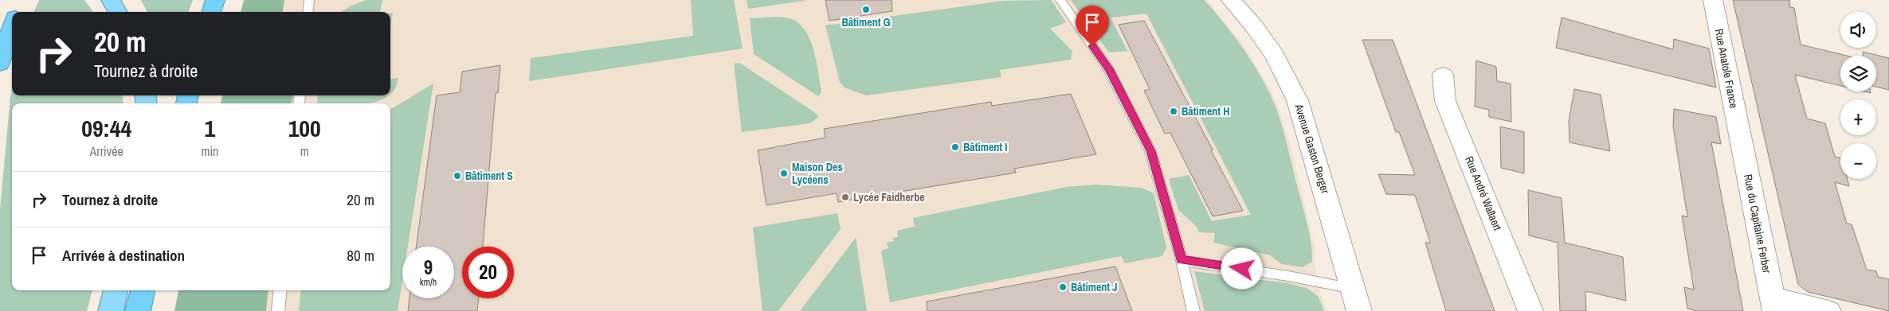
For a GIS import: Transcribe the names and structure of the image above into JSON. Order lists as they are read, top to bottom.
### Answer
{
  "streets": {
    "street": [
      "Rue Anatole France",
      "Avenue Gaston Berger",
      "Rue André Wallaert",
      "Rue du Capitaine Ferber"
    ]
  },
  "crossings": [
    ["Rue Anatole France", "Rue du Capitaine Ferber"]
  ],
  "places": [
    "Bâtiment G",
    "Bâtiment H",
    "Bâtiment I",
    "Maison Des Lycéens",
    "Bâtiment S",
    "Lycée Faidherbe",
    "Bâtiment J"
  ],
  "page": {
    "map_buttons": ["+", "−"],
    "turn": ["20 m", "Tournez à droite"],
    "eta": [
      "09:44",
      "Arrivée",
      "1",
      "min",
      "100",
      "m"
    ],
    "list": [
      {
        "name": "Tournez à droite",
        "value": "20 m"
      },
      {
        "name": "Arrivée à destination",
        "value": "80 m"
      }
    ],
    "speed": "9 km/h",
    "limit": "20"
  }
}
